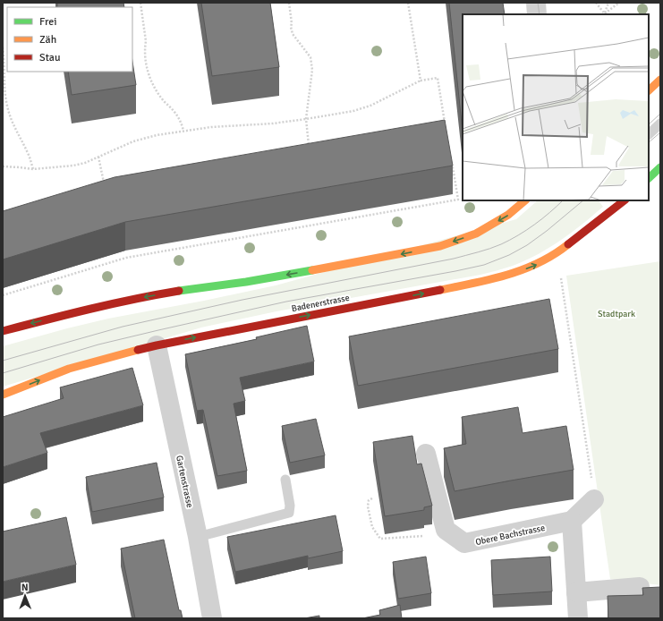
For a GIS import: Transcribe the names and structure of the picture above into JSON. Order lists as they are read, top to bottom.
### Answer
{
  "streets": {
    "main road": ["Badenerstrasse"],
    "street": ["Gartenstrasse", "Obere Bachstrasse"]
  },
  "crossings": [
    ["Badenerstrasse", "Gartenstrasse"]
  ],
  "parks": ["Stadtpark"],
  "legend": ["Frei", "Zäh", "Stau"],
  "north": "top"
}
